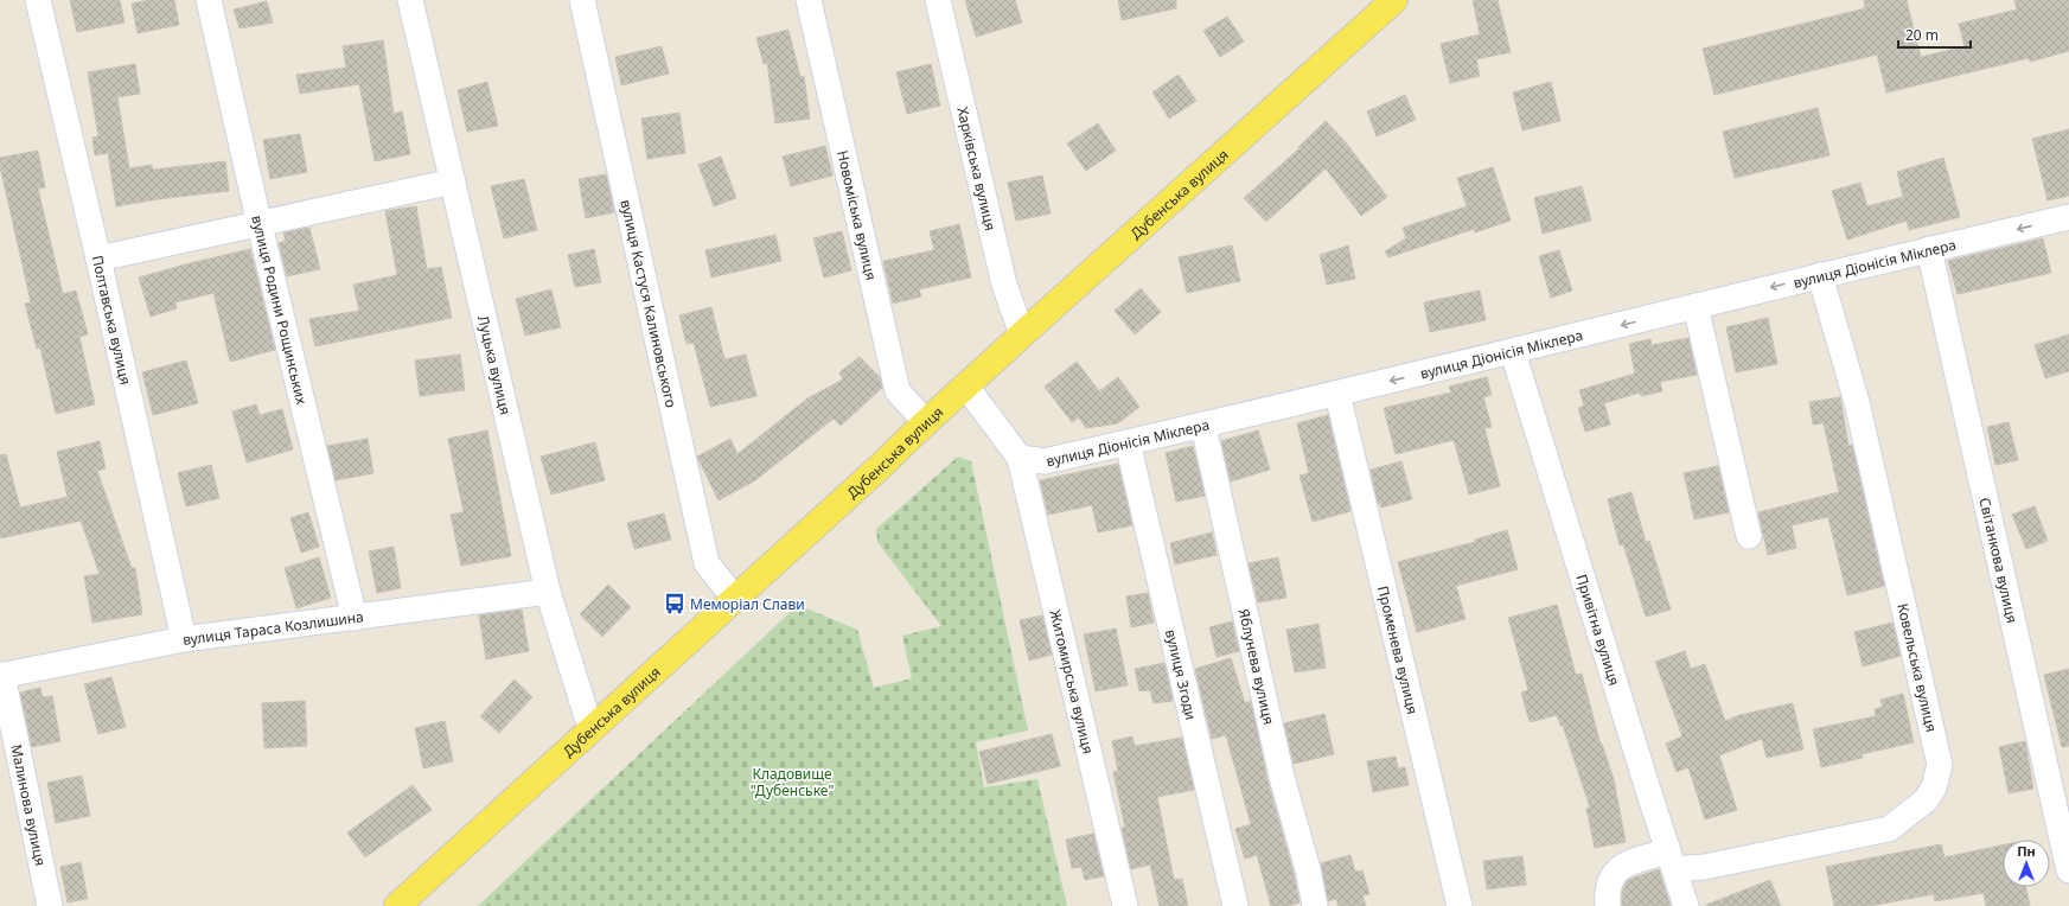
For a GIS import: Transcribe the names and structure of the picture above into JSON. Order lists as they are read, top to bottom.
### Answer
{
  "streets": {
    "main road": ["Дубенська вулиця"],
    "street": [
      "Харківська вулиця",
      "Новоміська вулиця",
      "вулиця Діонісія Міклера",
      "вулиця Кастуся Калиновського",
      "вулиця Родини Рощинських",
      "Полтавська вулиця",
      "Луцька вулиця",
      "Світанкова вулиця",
      "вулиця Тараса Козлишина",
      "Привітна вулиця",
      "Променева вулиця",
      "Яблунева вулиця",
      "Ковельська вулиця",
      "вулиця Згоди",
      "Житомирська вулиця",
      "Малинова вулиця"
    ]
  },
  "crossings": [
    ["Харківська вулиця", "Дубенська вулиця"],
    ["Дубенська вулиця", "Новоміська вулиця"],
    ["Дубенська вулиця", "вулиця Кастуся Калиновського"],
    ["Дубенська вулиця", "Луцька вулиця"],
    ["вулиця Діонісія Міклера", "Світанкова вулиця"],
    ["вулиця Діонісія Міклера", "Привітна вулиця"],
    ["вулиця Діонісія Міклера", "Променева вулиця"],
    ["вулиця Діонісія Міклера", "Яблунева вулиця"],
    ["вулиця Діонісія Міклера", "Ковельська вулиця"],
    ["вулиця Діонісія Міклера", "вулиця Згоди"],
    ["вулиця Діонісія Міклера", "Житомирська вулиця"],
    ["вулиця Родини Рощинських", "вулиця Тараса Козлишина"],
    ["Полтавська вулиця", "вулиця Тараса Козлишина"],
    ["Луцька вулиця", "вулиця Тараса Козлишина"],
    ["вулиця Тараса Козлишина", "Малинова вулиця"],
    ["Привітна вулиця", "Ковельська вулиця"]
  ],
  "one_way": ["вулиця Діонісія Міклера"],
  "parks": ["Кладовище \"Дубенське\""],
  "places": {
    "bus stop": ["Меморіал Слави"]
  },
  "scale_bar": "20 m",
  "north": "top"
}
